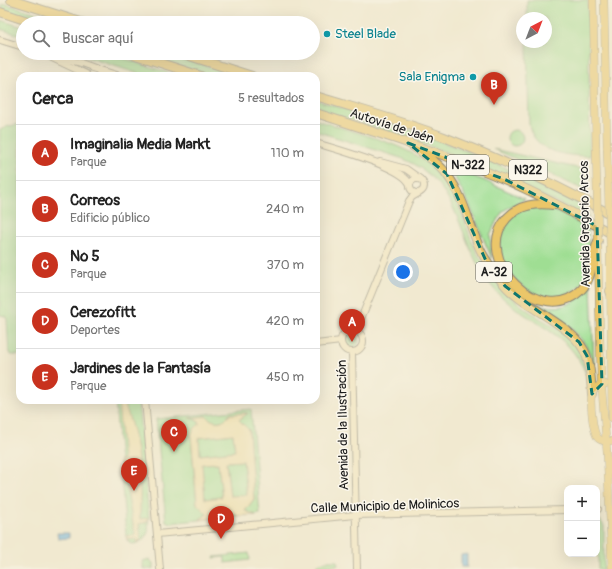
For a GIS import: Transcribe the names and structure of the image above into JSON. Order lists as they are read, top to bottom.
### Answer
{
  "streets": {
    "highway": [
      "Autovía de Jaén",
      "N-322",
      "N322",
      "A-32"
    ],
    "main road": ["Avenida Gregorio Arcos"],
    "street": ["Avenida de la Ilustración", "Calle Municipio de Molinicos"]
  },
  "crossings": [
    ["Autovía de Jaén", "N322"],
    ["Autovía de Jaén", "A-32"],
    ["Avenida Gregorio Arcos", "A-32"],
    ["Avenida de la Ilustración", "Calle Municipio de Molinicos"]
  ],
  "places": ["Steel Blade", "Sala Enigma"],
  "north": "top right",
  "page": {
    "search": "Buscar aquí",
    "pins": [
      "B",
      "A",
      "C",
      "E",
      "D"
    ],
    "heading": ["Cerca", "5 resultados"],
    "list": [
      {
        "mark": "A",
        "name": "Imaginalia Media Markt",
        "note": "Parque",
        "value": "110 m"
      },
      {
        "mark": "B",
        "name": "Correos",
        "note": "Edificio público",
        "value": "240 m"
      },
      {
        "mark": "C",
        "name": "Nº 5",
        "note": "Parque",
        "value": "370 m"
      },
      {
        "mark": "D",
        "name": "Cerezofitt",
        "note": "Deportes",
        "value": "420 m"
      },
      {
        "mark": "E",
        "name": "Jardines de la Fantasía",
        "note": "Parque",
        "value": "450 m"
      }
    ],
    "map_buttons": ["+", "−"]
  }
}
